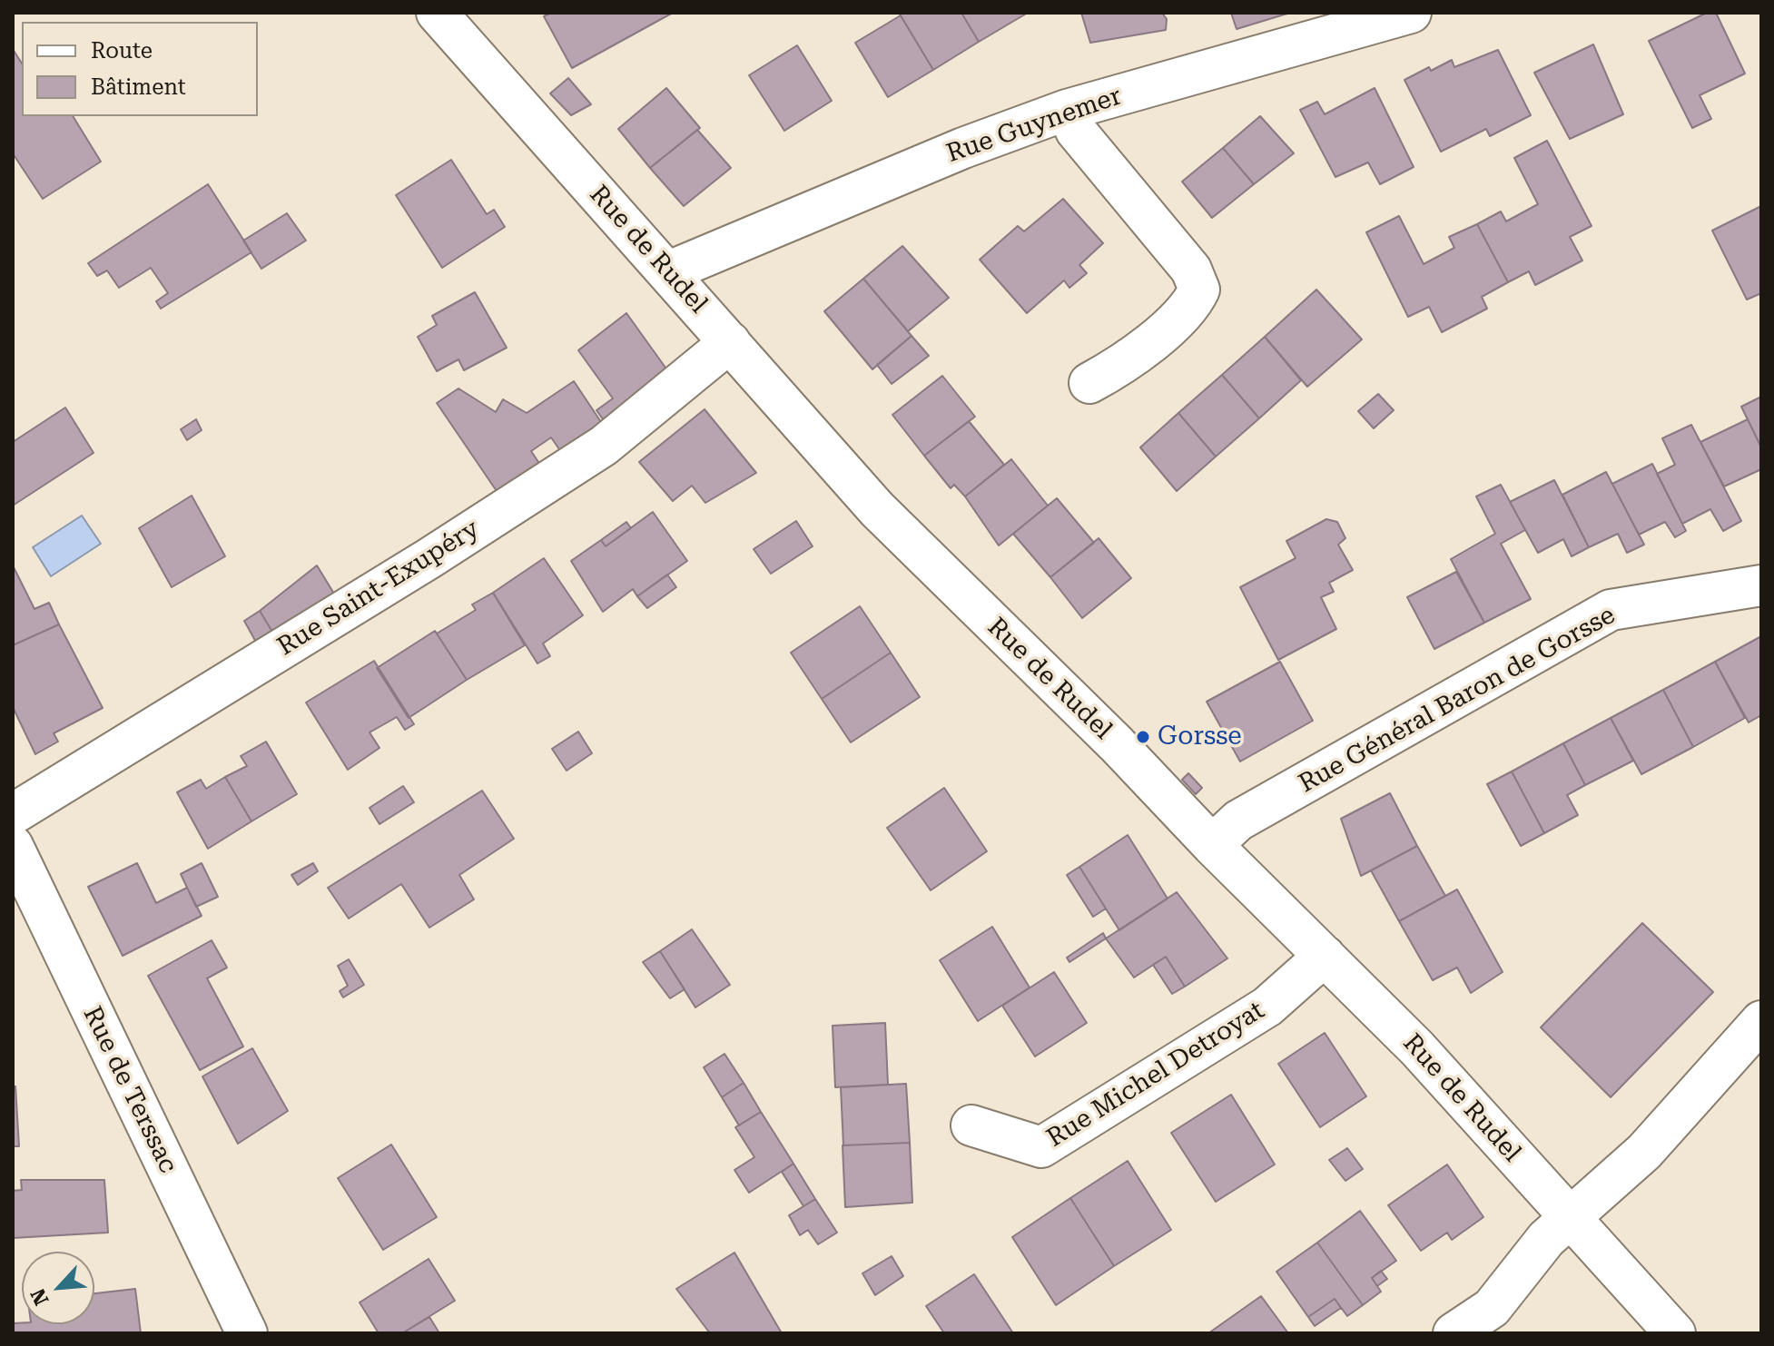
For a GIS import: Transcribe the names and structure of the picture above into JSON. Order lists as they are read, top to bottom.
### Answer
{
  "streets": {
    "street": [
      "Rue Guynemer",
      "Rue de Rudel",
      "Rue Saint-Exupéry",
      "Rue Général Baron de Gorsse",
      "Rue Michel Detroyat",
      "Rue de Terssac"
    ]
  },
  "crossings": [
    ["Rue Guynemer", "Rue de Rudel"],
    ["Rue de Rudel", "Rue Saint-Exupéry"],
    ["Rue de Rudel", "Rue Général Baron de Gorsse"],
    ["Rue de Rudel", "Rue Michel Detroyat"]
  ],
  "places": ["Gorsse"],
  "legend": ["Route", "Bâtiment"],
  "north": "bottom left"
}
